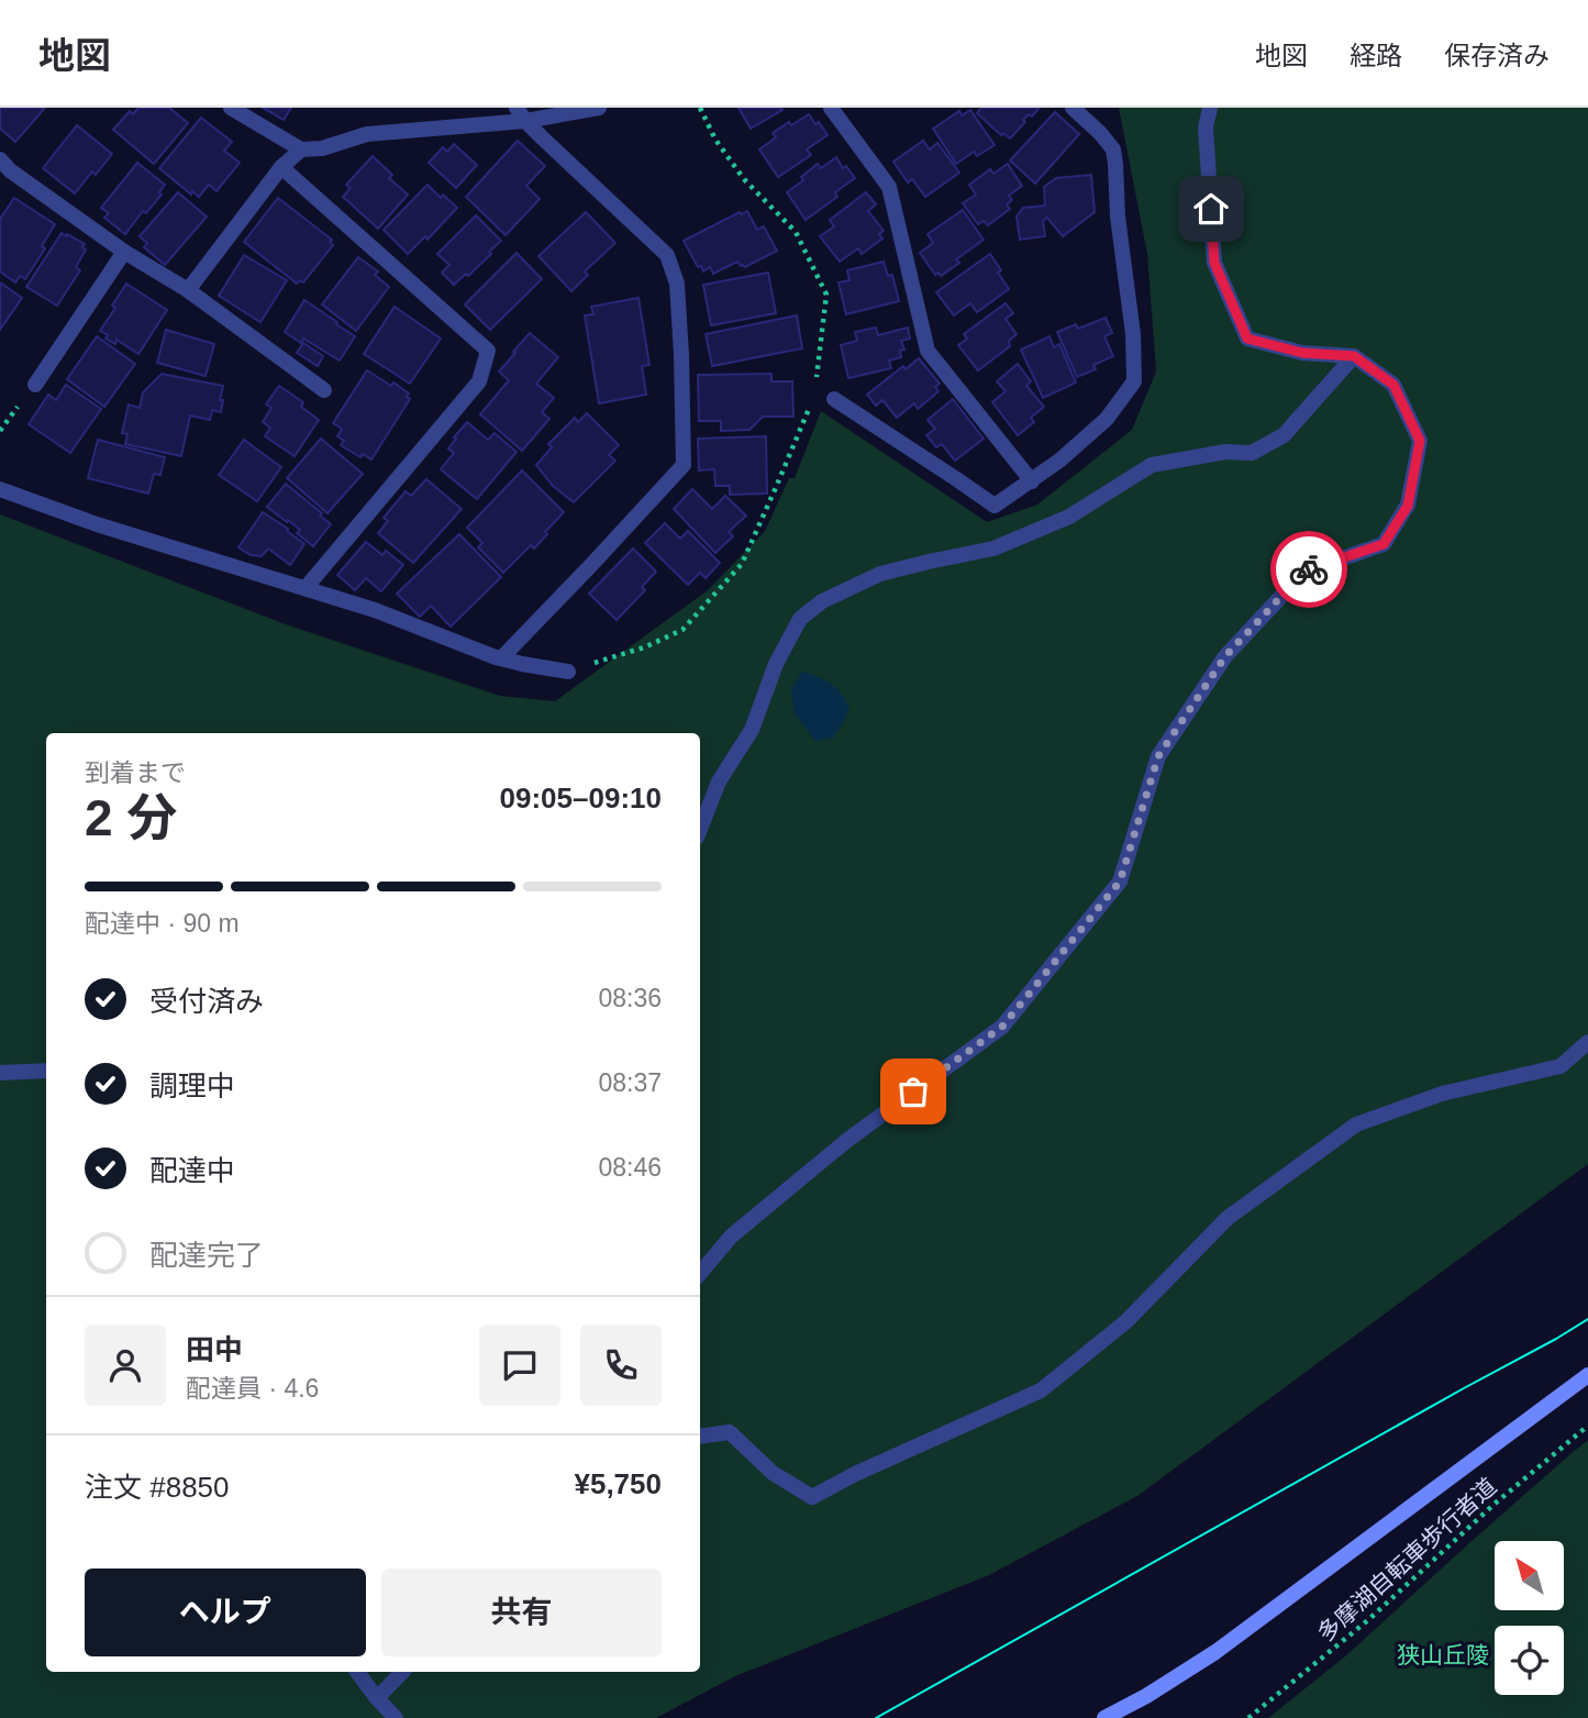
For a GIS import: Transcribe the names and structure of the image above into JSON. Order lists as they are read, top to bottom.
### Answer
{
  "streets": {
    "path": ["多摩湖自転車歩行者道"]
  },
  "parks": ["狭山丘陵"],
  "north": "top left",
  "page": {
    "header": "地図",
    "nav": ["地図", "経路", "保存済み"],
    "heading": ["2 分", "到着まで", "09:05–09:10"],
    "panel": [
      "田中",
      "配達員 · 4.6",
      "注文 #8850",
      "¥5,750"
    ],
    "bar": "配達中 · 90 m",
    "list": [
      ["受付済み", "08:36"],
      ["調理中", "08:37"],
      ["配達中", "08:46"],
      "配達完了"
    ],
    "buttons": ["ヘルプ", "共有"]
  }
}
